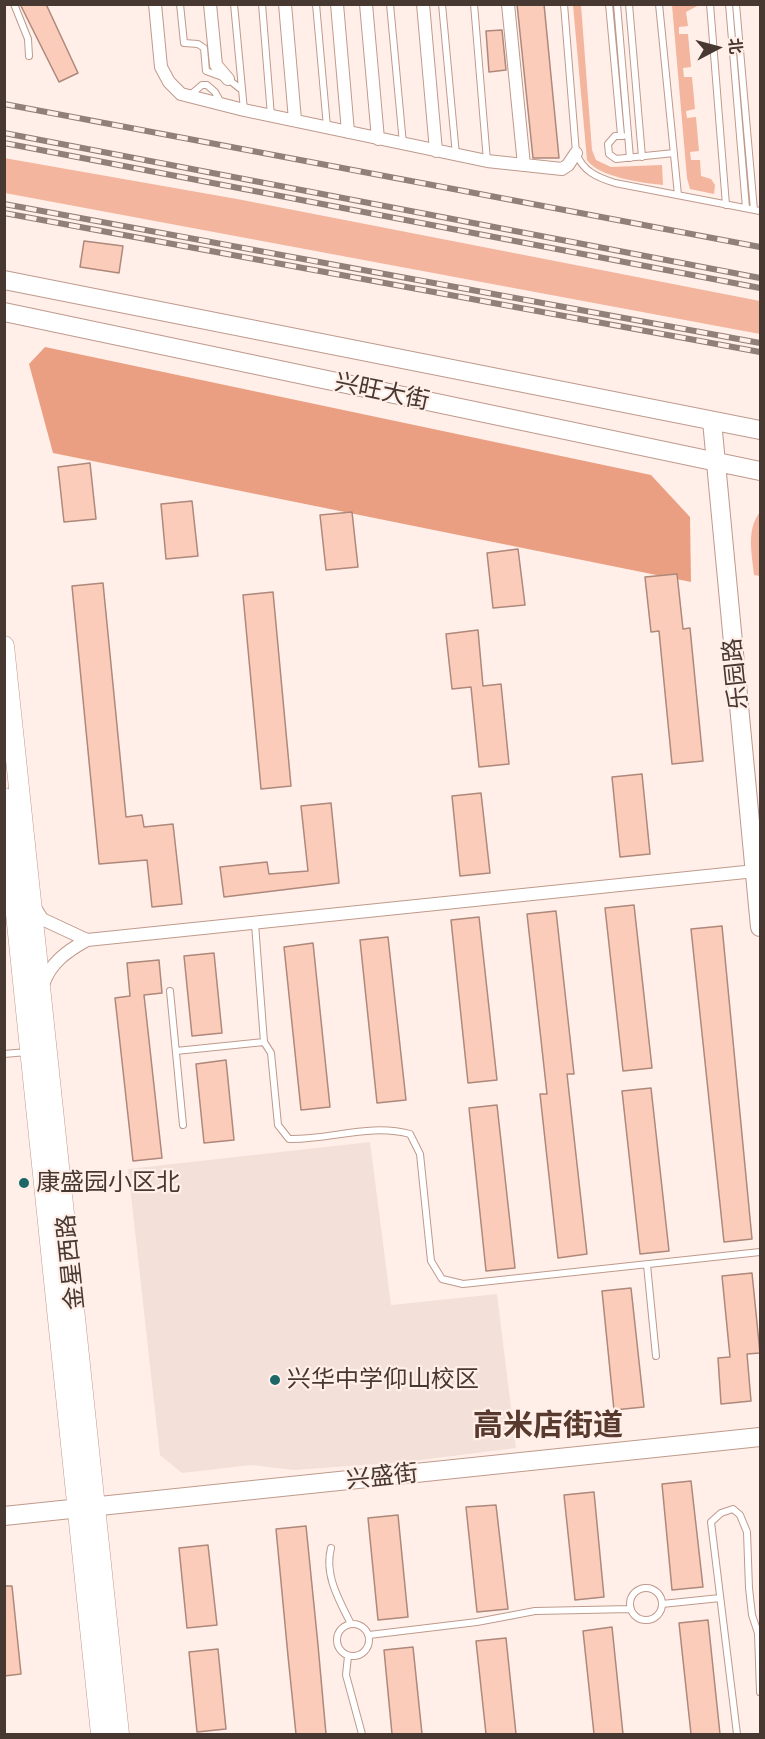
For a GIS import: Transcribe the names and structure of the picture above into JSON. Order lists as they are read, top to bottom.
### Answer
{
  "streets": {
    "main road": [
      "兴旺大街",
      "乐园路",
      "金星西路",
      "兴盛街"
    ]
  },
  "crossings": [
    ["兴旺大街", "乐园路"],
    ["金星西路", "兴盛街"]
  ],
  "districts": ["高米店街道"],
  "places": ["康盛园小区北", "兴华中学仰山校区"],
  "north": "right"
}
